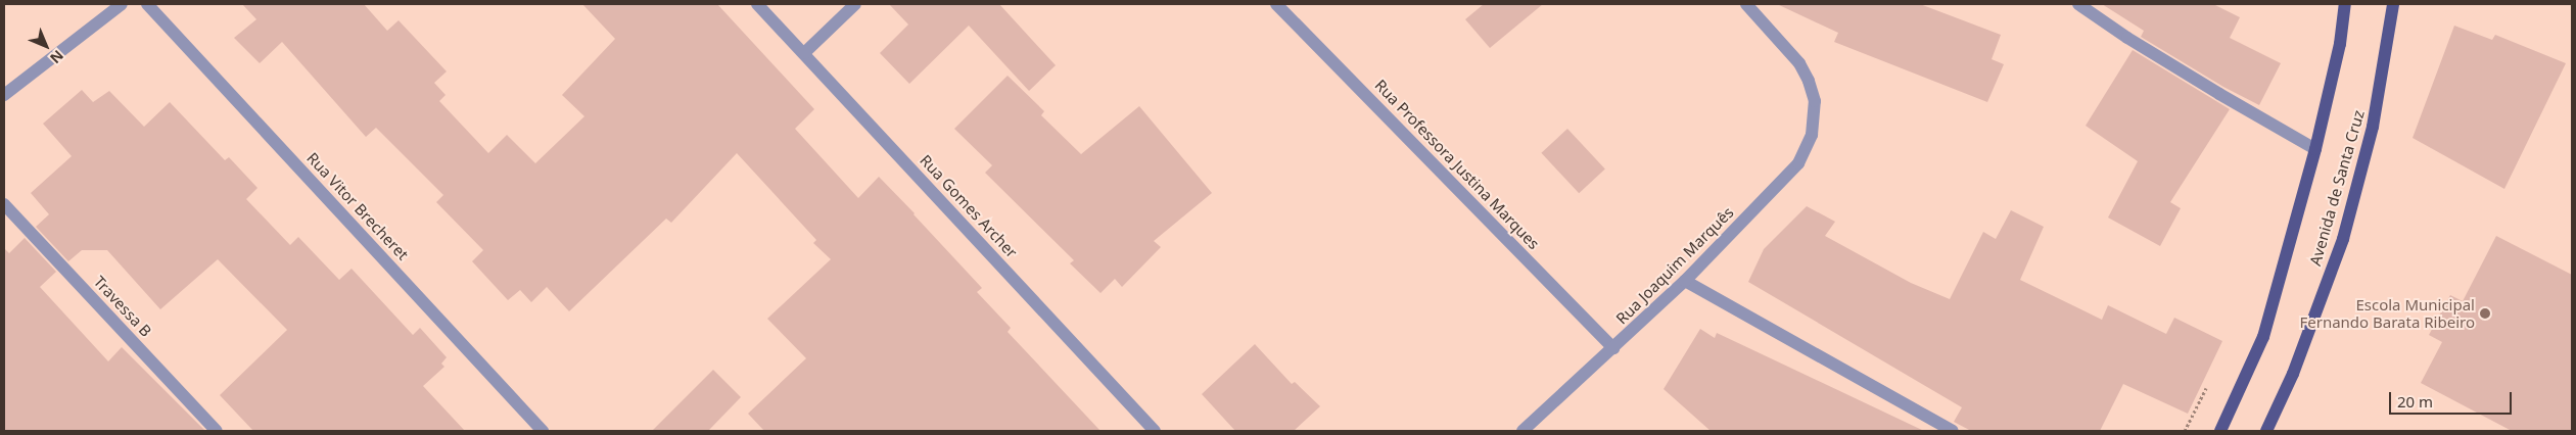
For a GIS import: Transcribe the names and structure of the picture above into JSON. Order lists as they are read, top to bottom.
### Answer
{
  "streets": {
    "main road": ["Avenida de Santa Cruz"],
    "street": [
      "Rua Professora Justina Marques",
      "Rua Vitor Brecheret",
      "Rua Gomes Archer",
      "Rua Joaquim Marquês",
      "Travessa B"
    ]
  },
  "crossings": [
    ["Rua Professora Justina Marques", "Rua Joaquim Marquês"]
  ],
  "places": ["Escola Municipal Fernando Barata Ribeiro"],
  "scale_bar": "20 m",
  "north": "bottom right"
}
